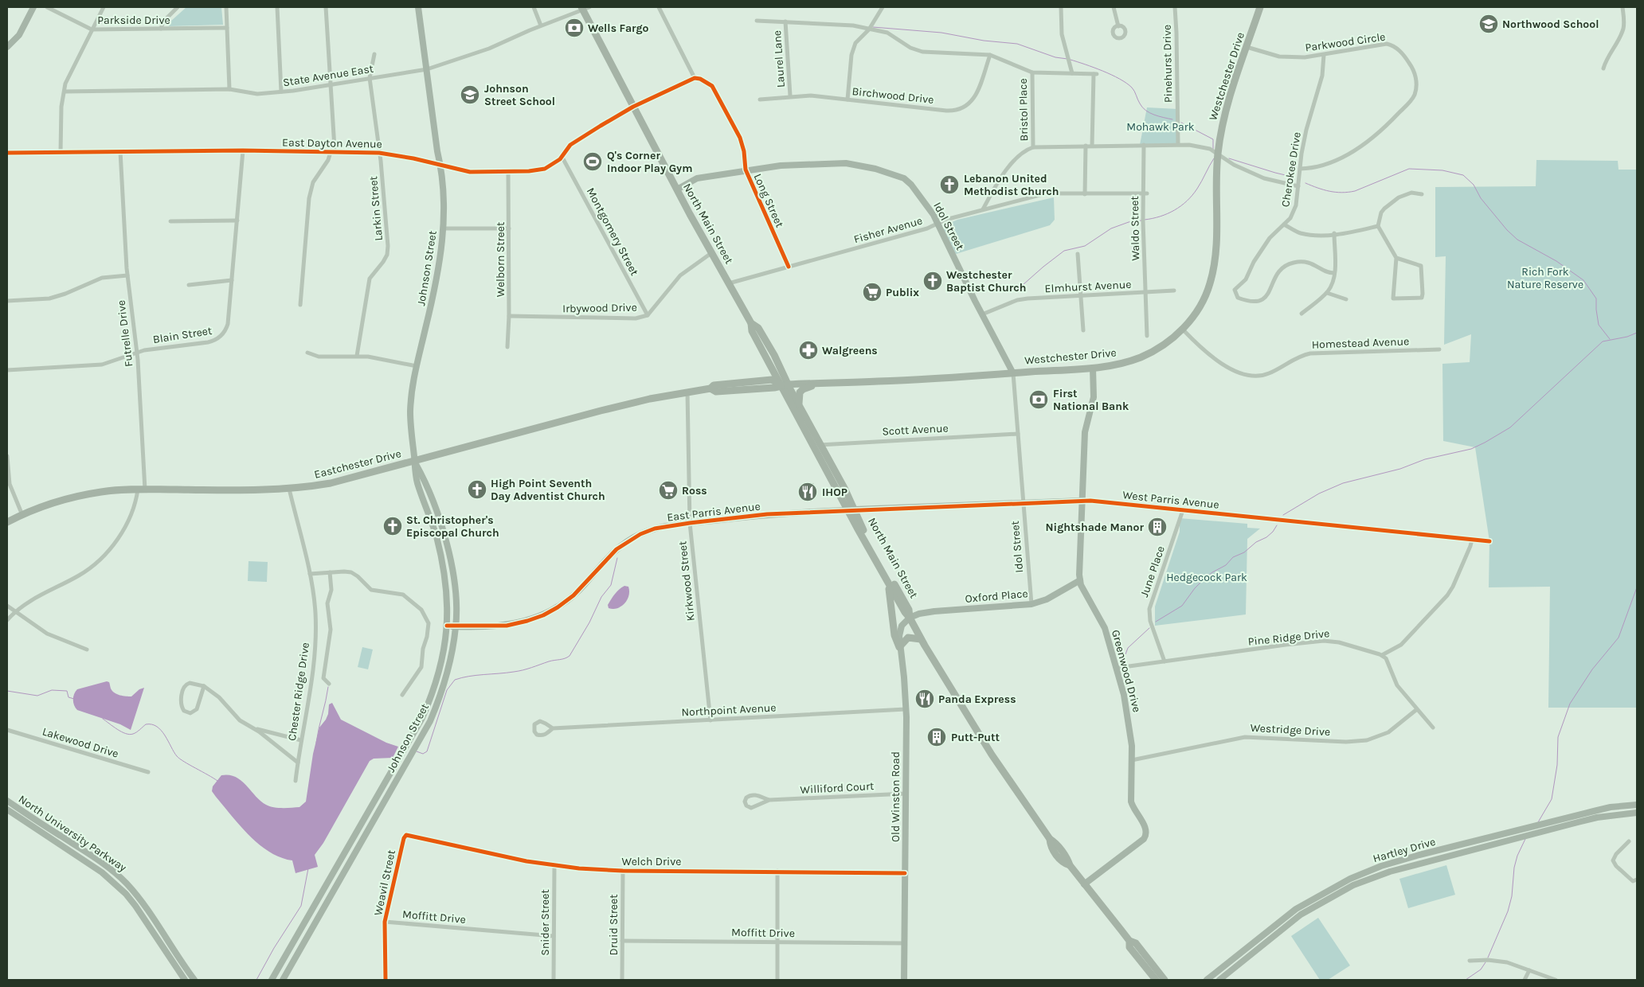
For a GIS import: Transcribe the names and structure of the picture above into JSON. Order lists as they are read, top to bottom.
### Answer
{
  "streets": {
    "main road": ["Westchester Drive", "North Main Street", "Eastchester Drive"],
    "street": [
      "Parkside Drive",
      "Parkwood Circle",
      "Laurel Lane",
      "Pinehurst Drive",
      "State Avenue East",
      "Birchwood Drive",
      "Bristol Place",
      "East Dayton Avenue",
      "Cherokee Drive",
      "Long Street",
      "Larkin Street",
      "Idol Street",
      "Waldo Street",
      "Fisher Avenue",
      "Montgomery Street",
      "Welborn Street",
      "Johnson Street",
      "Elmhurst Avenue",
      "Irbywood Drive",
      "Futrelle Drive",
      "Blain Street",
      "Homestead Avenue",
      "Scott Avenue",
      "West Parris Avenue",
      "East Parris Avenue",
      "June Place",
      "Kirkwood Street",
      "Oxford Place",
      "Pine Ridge Drive",
      "Greenwood Drive",
      "Chester Ridge Drive",
      "Northpoint Avenue",
      "Westridge Drive",
      "Lakewood Drive",
      "Williford Court",
      "Old Winston Road",
      "North University Parkway",
      "Hartley Drive",
      "Welch Drive",
      "Weavil Street",
      "Moffitt Drive",
      "Snider Street",
      "Druid Street"
    ]
  },
  "crossings": [
    ["Parkwood Circle", "Westchester Drive"],
    ["Parkwood Circle", "Cherokee Drive"],
    ["Laurel Lane", "Birchwood Drive"],
    ["State Avenue East", "Larkin Street"],
    ["State Avenue East", "North Main Street"],
    ["State Avenue East", "Johnson Street"],
    ["Westchester Drive", "North Main Street"],
    ["Westchester Drive", "Idol Street"],
    ["Westchester Drive", "Homestead Avenue"],
    ["Westchester Drive", "Eastchester Drive"],
    ["Westchester Drive", "Greenwood Drive"],
    ["East Dayton Avenue", "Long Street"],
    ["East Dayton Avenue", "Larkin Street"],
    ["East Dayton Avenue", "North Main Street"],
    ["East Dayton Avenue", "Montgomery Street"],
    ["East Dayton Avenue", "Welborn Street"],
    ["East Dayton Avenue", "Johnson Street"],
    ["East Dayton Avenue", "Futrelle Drive"],
    ["East Dayton Avenue", "Blain Street"],
    ["Long Street", "Idol Street"],
    ["Long Street", "Fisher Avenue"],
    ["North Main Street", "Idol Street"],
    ["North Main Street", "Fisher Avenue"],
    ["North Main Street", "Irbywood Drive"],
    ["North Main Street", "Scott Avenue"],
    ["North Main Street", "Eastchester Drive"],
    ["North Main Street", "West Parris Avenue"],
    ["North Main Street", "East Parris Avenue"],
    ["North Main Street", "Oxford Place"],
    ["North Main Street", "Greenwood Drive"],
    ["North Main Street", "Old Winston Road"],
    ["Idol Street", "Fisher Avenue"],
    ["Idol Street", "Elmhurst Avenue"],
    ["Idol Street", "Scott Avenue"],
    ["Idol Street", "West Parris Avenue"],
    ["Idol Street", "Oxford Place"],
    ["Waldo Street", "Fisher Avenue"],
    ["Waldo Street", "Elmhurst Avenue"],
    ["Montgomery Street", "Irbywood Drive"],
    ["Welborn Street", "Irbywood Drive"],
    ["Johnson Street", "Eastchester Drive"],
    ["Johnson Street", "East Parris Avenue"],
    ["Futrelle Drive", "Blain Street"],
    ["Futrelle Drive", "Eastchester Drive"],
    ["Eastchester Drive", "Kirkwood Street"],
    ["Eastchester Drive", "Chester Ridge Drive"],
    ["West Parris Avenue", "East Parris Avenue"],
    ["West Parris Avenue", "June Place"],
    ["West Parris Avenue", "Greenwood Drive"],
    ["East Parris Avenue", "Kirkwood Street"],
    ["June Place", "Pine Ridge Drive"],
    ["Kirkwood Street", "Northpoint Avenue"],
    ["Oxford Place", "Greenwood Drive"],
    ["Oxford Place", "Old Winston Road"],
    ["Pine Ridge Drive", "Greenwood Drive"],
    ["Greenwood Drive", "Westridge Drive"],
    ["Northpoint Avenue", "Old Winston Road"],
    ["Williford Court", "Old Winston Road"],
    ["Old Winston Road", "Welch Drive"],
    ["Old Winston Road", "Moffitt Drive"],
    ["Welch Drive", "Weavil Street"],
    ["Welch Drive", "Snider Street"],
    ["Welch Drive", "Druid Street"],
    ["Weavil Street", "Moffitt Drive"],
    ["Moffitt Drive", "Snider Street"],
    ["Moffitt Drive", "Druid Street"]
  ],
  "parks": ["Mohawk Park", "Rich Fork Nature Reserve", "Hedgecock Park"],
  "places": {
    "school or university": ["Northwood School", "Johnson Street School"],
    "bank": ["Wells Fargo", "First National Bank"],
    "sports": ["Q's Corner Indoor Play Gym"],
    "church": [
      "Lebanon United Methodist Church",
      "Westchester Baptist Church",
      "High Point Seventh Day Adventist Church",
      "St. Christopher's Episcopal Church"
    ],
    "supermarket": ["Publix", "Ross"],
    "pharmacy": ["Walgreens"],
    "restaurant": ["IHOP", "Panda Express"],
    "building": ["Nightshade Manor", "Putt-Putt"]
  }
}
